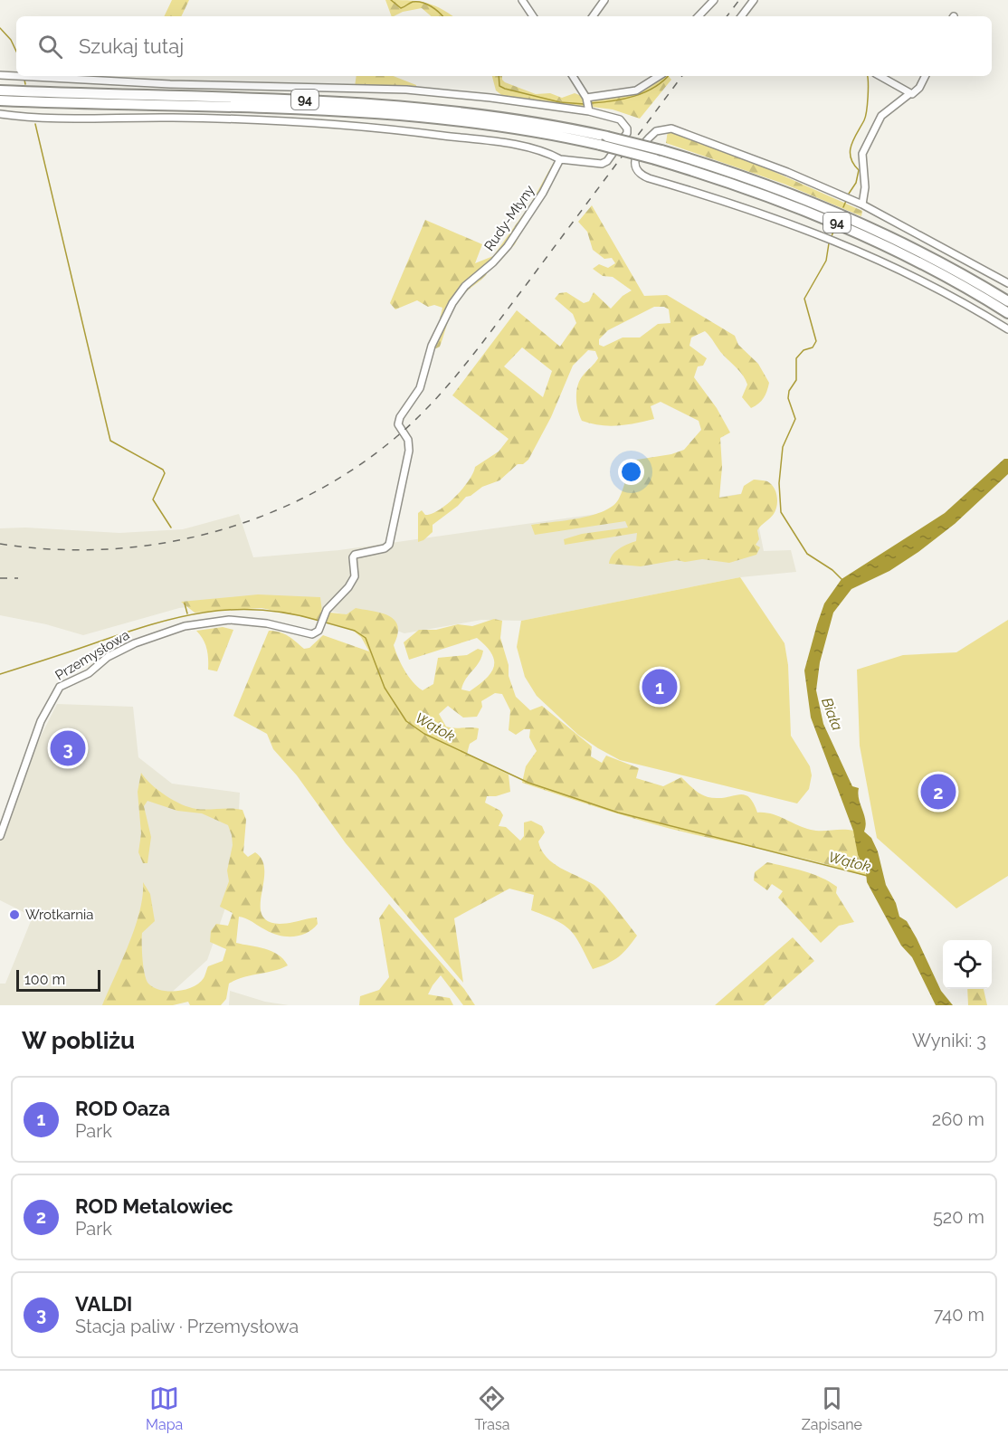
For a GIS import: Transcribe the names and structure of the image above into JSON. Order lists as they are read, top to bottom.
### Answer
{
  "streets": {
    "main road": ["94"],
    "street": ["Rudy-Młyny", "Przemysłowa"]
  },
  "crossings": [
    ["Rudy-Młyny", "Przemysłowa"]
  ],
  "water": ["Biała", "Wątok"],
  "places": ["Wrotkarnia"],
  "scale_bar": "100 m",
  "page": {
    "search": "Szukaj tutaj",
    "pins": ["1", "3", "2"],
    "scale": "100 m",
    "heading": ["W pobliżu", "Wyniki: 3"],
    "list": [
      {
        "mark": "1",
        "name": "ROD Oaza",
        "note": "Park",
        "value": "260 m"
      },
      {
        "mark": "2",
        "name": "ROD Metalowiec",
        "note": "Park",
        "value": "520 m"
      },
      {
        "mark": "3",
        "name": "VALDI",
        "note": "Stacja paliw · Przemysłowa",
        "value": "740 m"
      }
    ],
    "nav": ["Mapa", "Trasa", "Zapisane"]
  }
}
